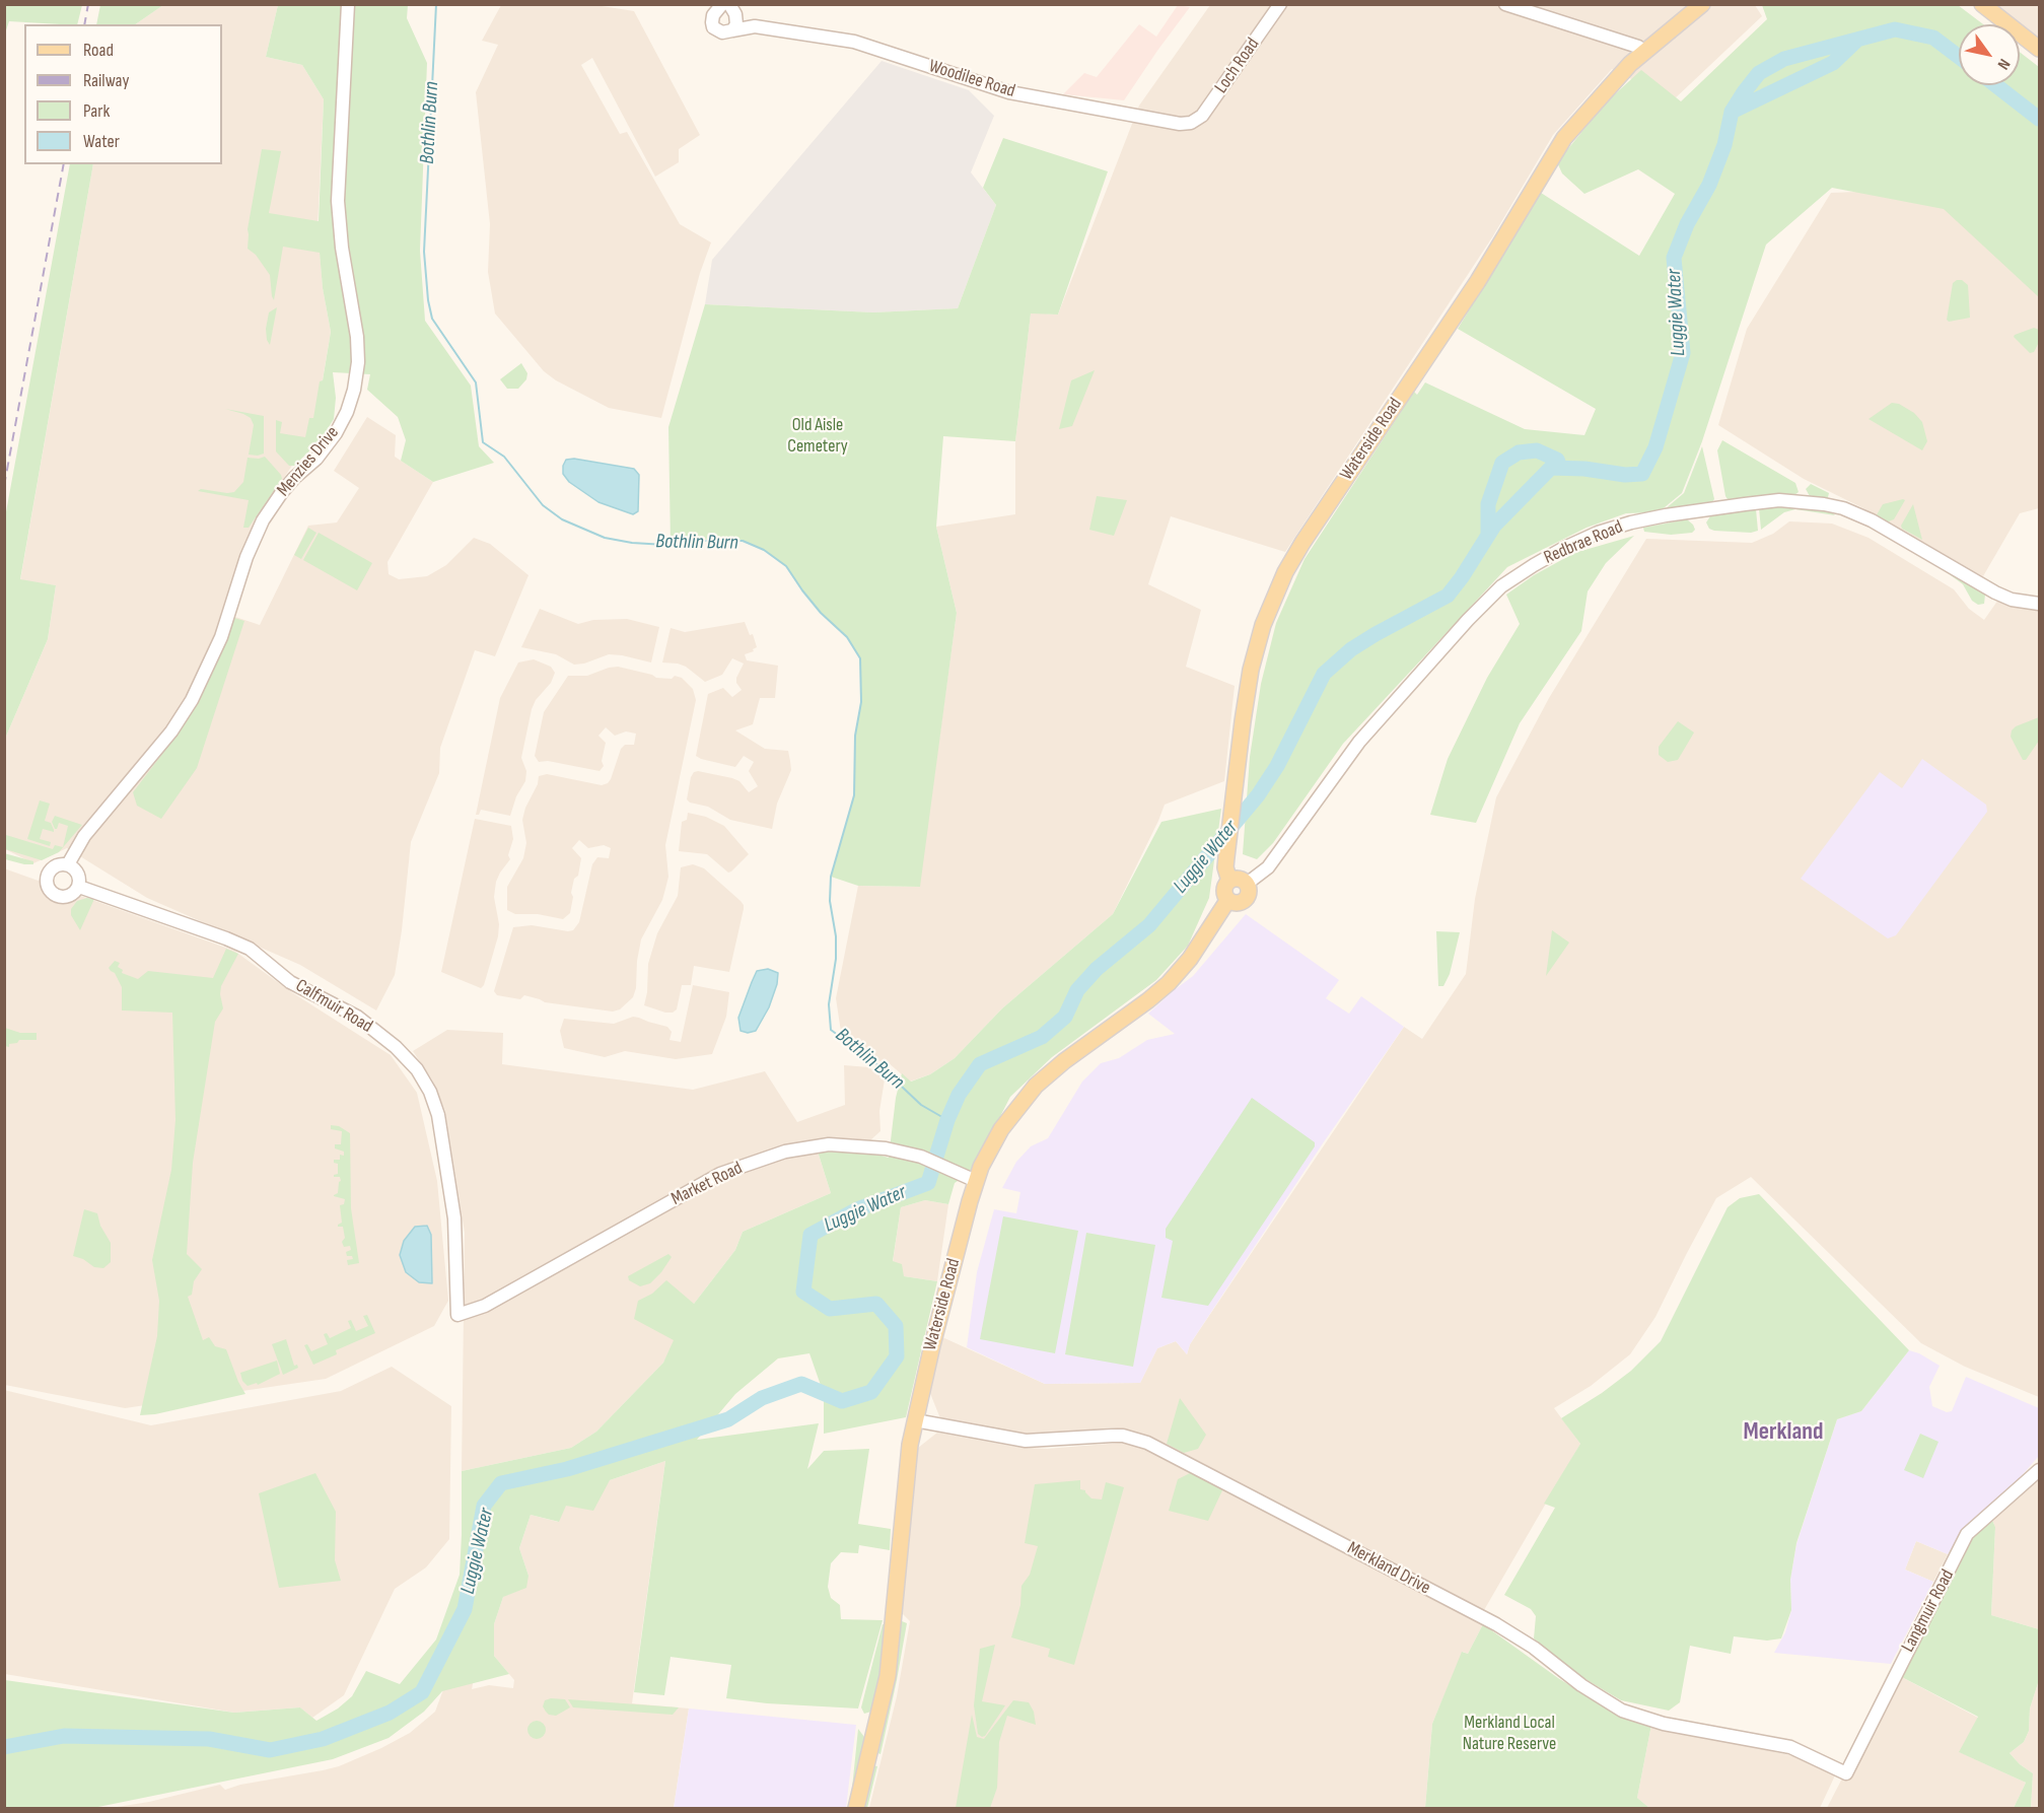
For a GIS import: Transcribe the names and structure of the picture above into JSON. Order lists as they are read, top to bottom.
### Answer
{
  "streets": {
    "main road": ["Waterside Road"],
    "street": [
      "Loch Road",
      "Woodilee Road",
      "Menzies Drive",
      "Redbrae Road",
      "Calfmuir Road",
      "Market Road",
      "Merkland Drive",
      "Langmuir Road"
    ]
  },
  "crossings": [
    ["Loch Road", "Woodilee Road"],
    ["Waterside Road", "Redbrae Road"],
    ["Waterside Road", "Market Road"],
    ["Waterside Road", "Merkland Drive"],
    ["Menzies Drive", "Calfmuir Road"],
    ["Calfmuir Road", "Market Road"],
    ["Merkland Drive", "Langmuir Road"]
  ],
  "districts": ["Merkland"],
  "water": ["Bothlin Burn", "Luggie Water"],
  "parks": ["Old Aisle Cemetery", "Merkland Local Nature Reserve"],
  "legend": [
    "Road",
    "Railway",
    "Park",
    "Water"
  ],
  "north": "bottom right"
}
